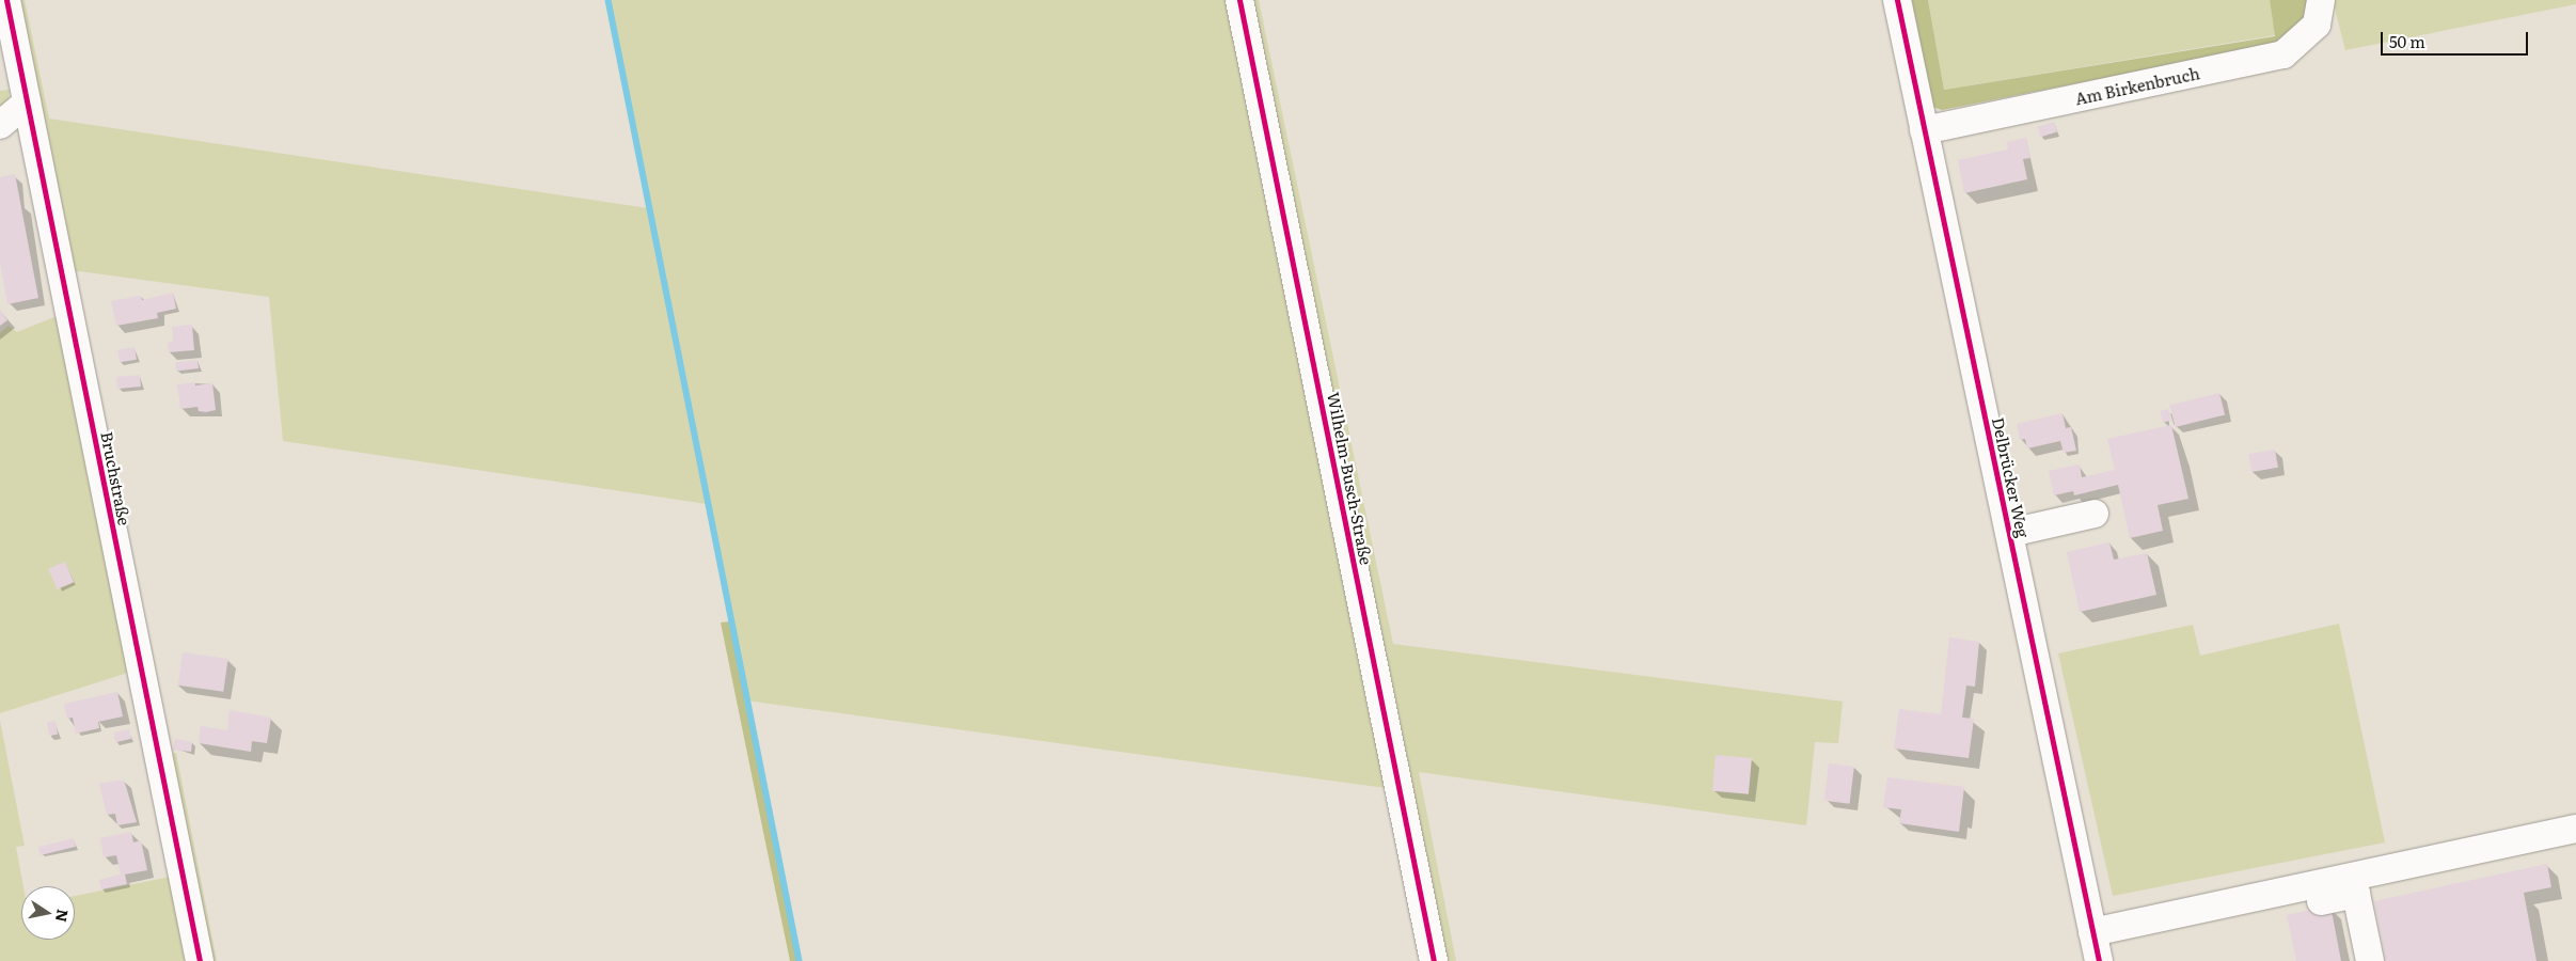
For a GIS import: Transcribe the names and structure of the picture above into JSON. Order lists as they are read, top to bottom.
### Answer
{
  "streets": {
    "street": [
      "Am Birkenbruch",
      "Delbrücker Weg",
      "Bruchstraße",
      "Wilhelm-Busch-Straße"
    ]
  },
  "crossings": [
    ["Am Birkenbruch", "Delbrücker Weg"]
  ],
  "scale_bar": "50 m",
  "north": "right"
}
